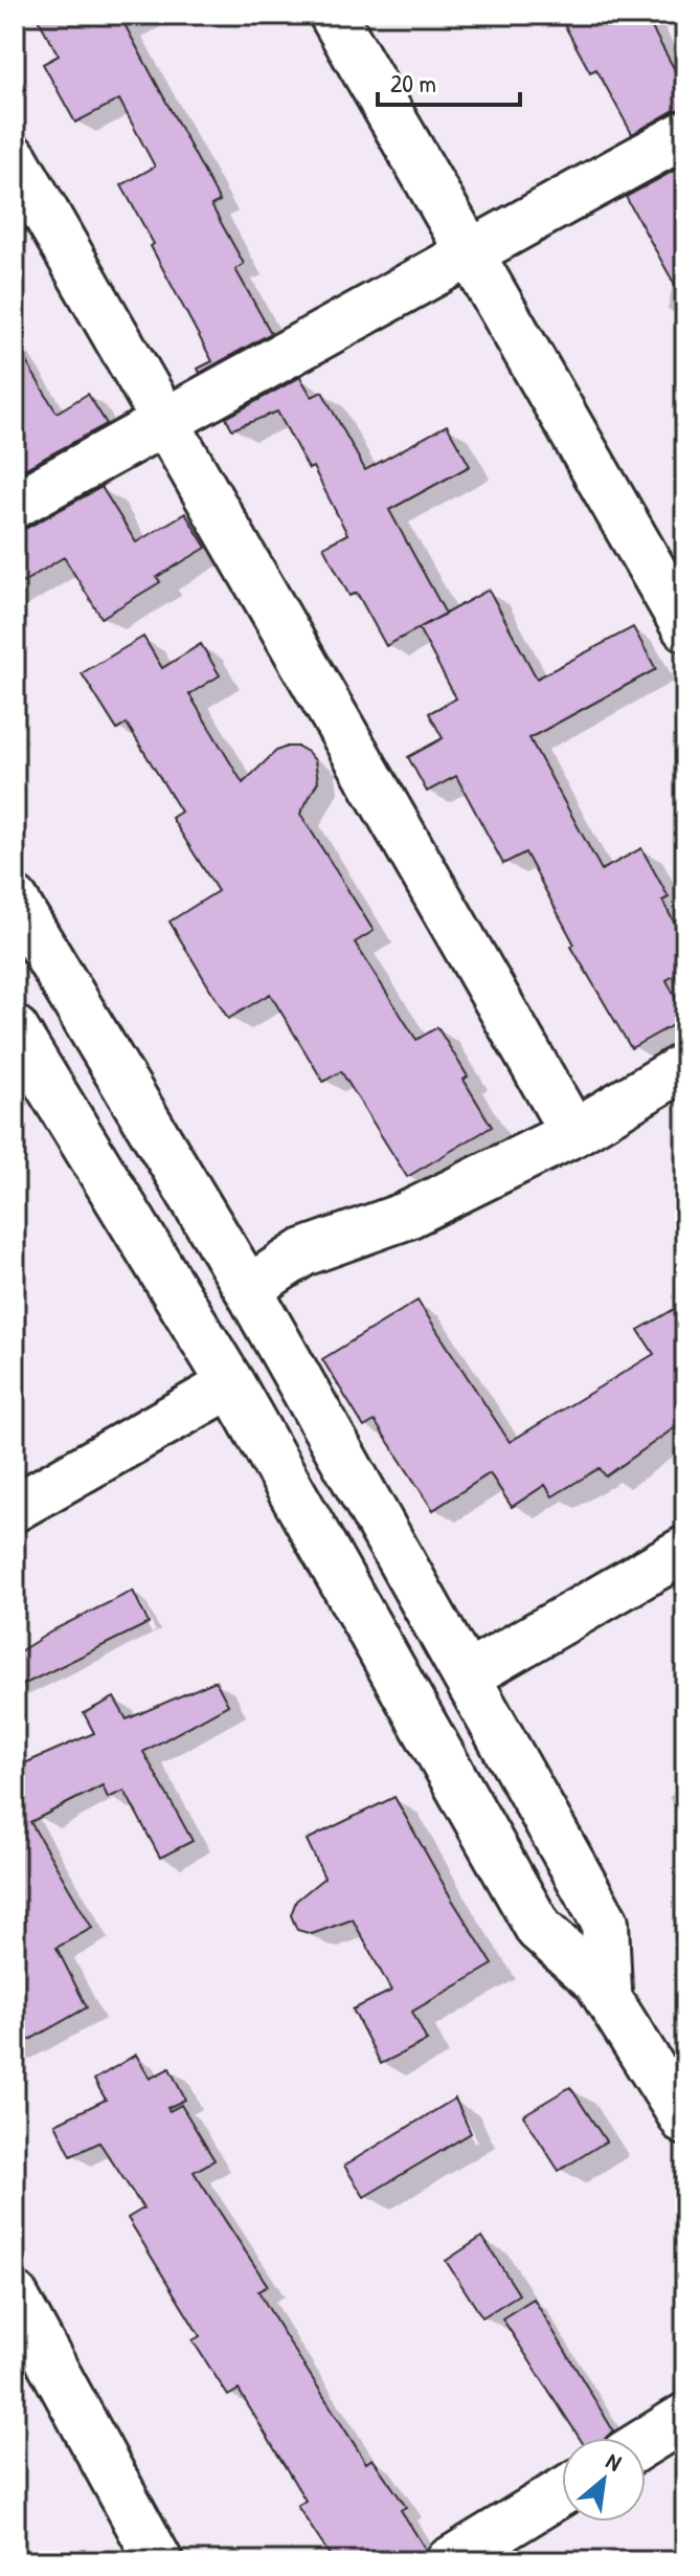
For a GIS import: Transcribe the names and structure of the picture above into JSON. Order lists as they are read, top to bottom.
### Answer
{
  "scale_bar": "20 m",
  "north": "top right"
}
